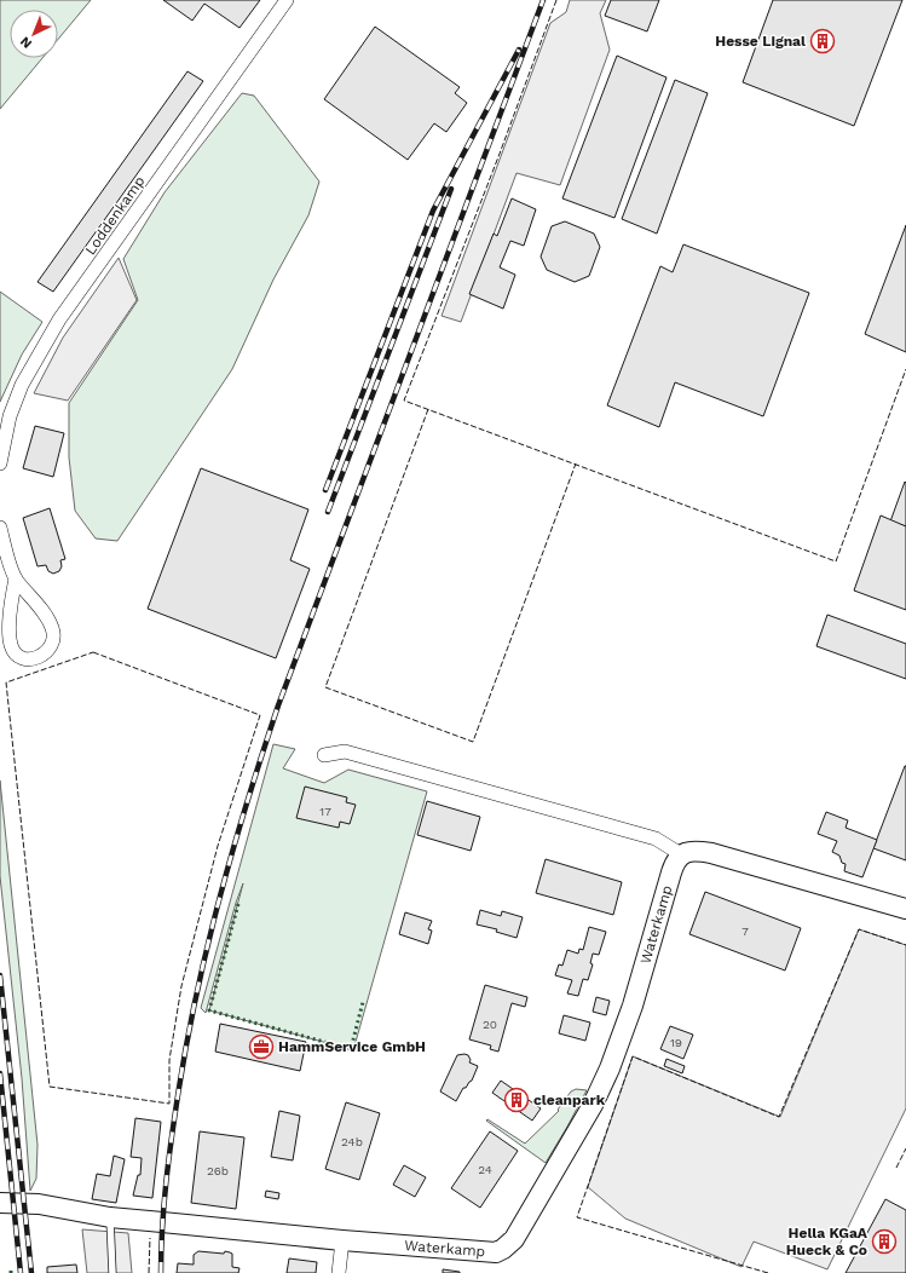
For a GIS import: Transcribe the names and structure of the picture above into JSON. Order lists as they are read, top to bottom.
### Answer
{
  "streets": {
    "street": ["Loddenkamp", "Waterkamp"]
  },
  "places": {
    "building": ["Hesse Lignal", "cleanpark", "Hella KGaA Hueck & Co"],
    "office": ["HammService GmbH"]
  },
  "house_numbers": [
    "17",
    "7",
    "20",
    "19",
    "24b",
    "24",
    "26b"
  ],
  "north": "bottom left"
}
